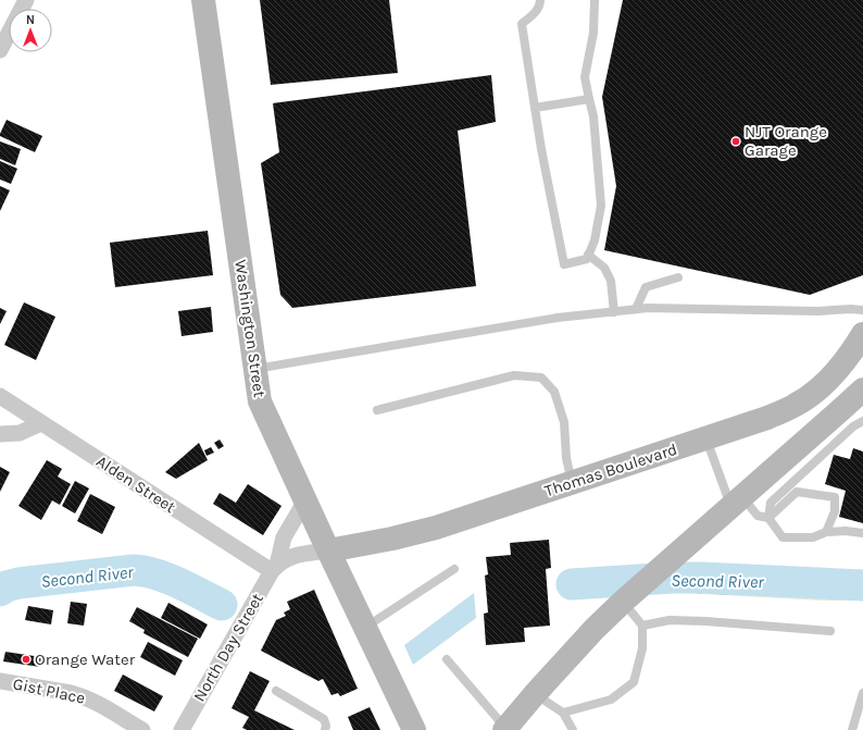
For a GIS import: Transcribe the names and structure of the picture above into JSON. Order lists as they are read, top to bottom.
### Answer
{
  "streets": {
    "street": [
      "Washington Street",
      "Thomas Boulevard",
      "Alden Street",
      "North Day Street",
      "Gist Place"
    ]
  },
  "crossings": [
    ["Washington Street", "Thomas Boulevard"],
    ["Washington Street", "North Day Street"],
    ["Alden Street", "North Day Street"]
  ],
  "water": ["Second River"],
  "places": ["NJT Orange Garage", "Orange Water"],
  "north": "top"
}
